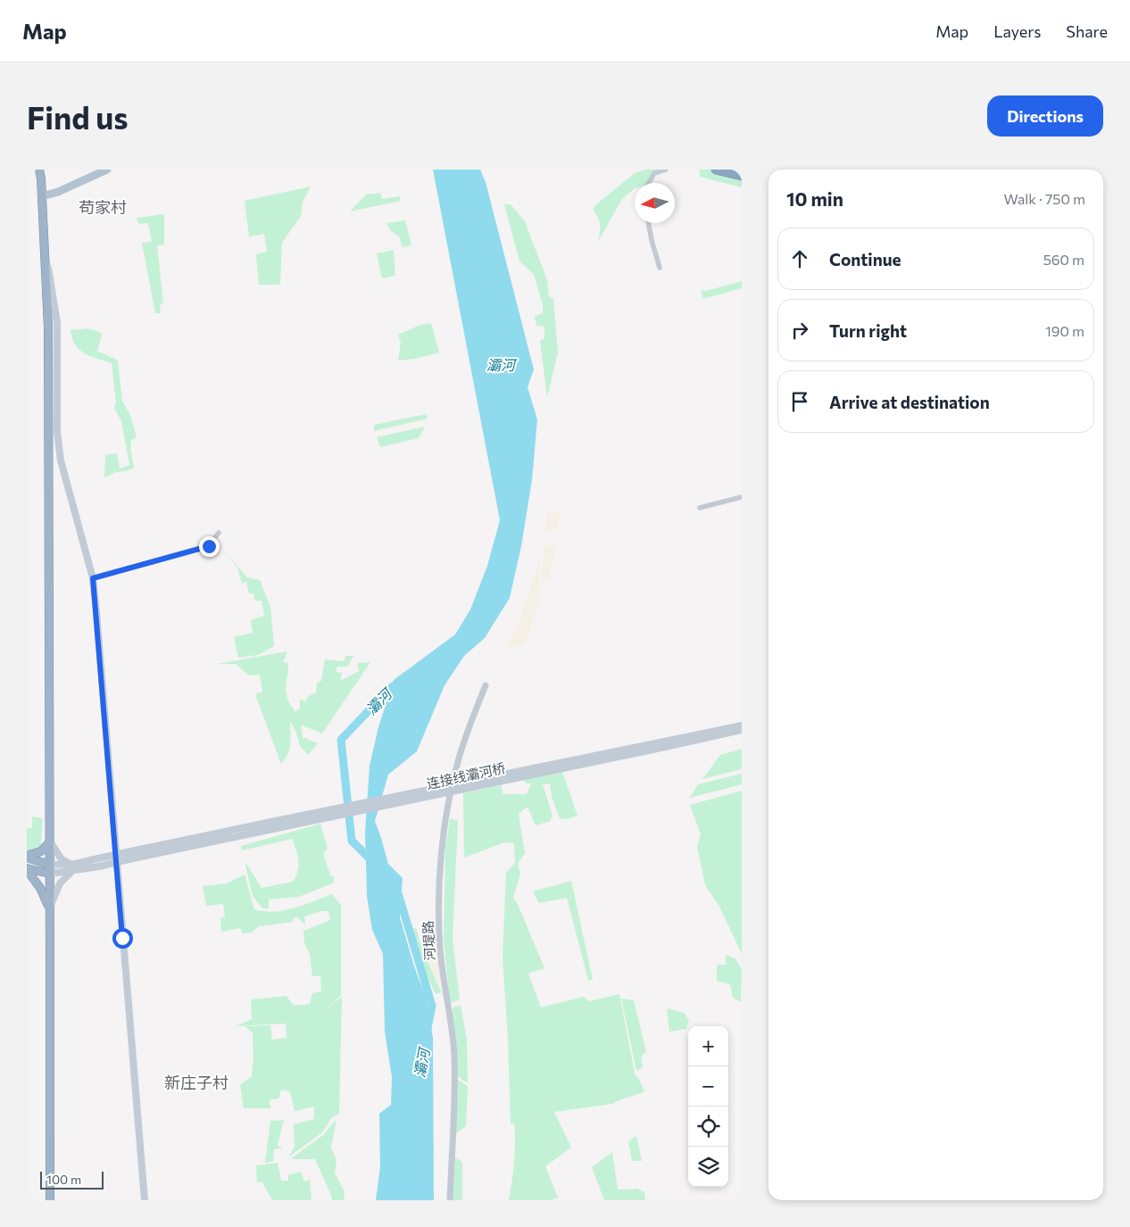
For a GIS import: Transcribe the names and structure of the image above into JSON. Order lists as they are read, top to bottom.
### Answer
{
  "streets": {
    "main road": ["连接线灞河桥"],
    "street": ["河堤路"]
  },
  "districts": ["苟家村", "新庄子村"],
  "water": ["灞河"],
  "scale_bar": "100 m",
  "north": "left",
  "page": {
    "header": "Map",
    "nav": ["Map", "Layers", "Share"],
    "buttons": "Directions",
    "title": "Find us",
    "heading": ["10 min", "Walk · 750 m"],
    "list": [
      ["Continue", "560 m"],
      ["Turn right", "190 m"],
      "Arrive at destination"
    ],
    "map_buttons": ["+", "−"],
    "scale": "100 m"
  }
}
